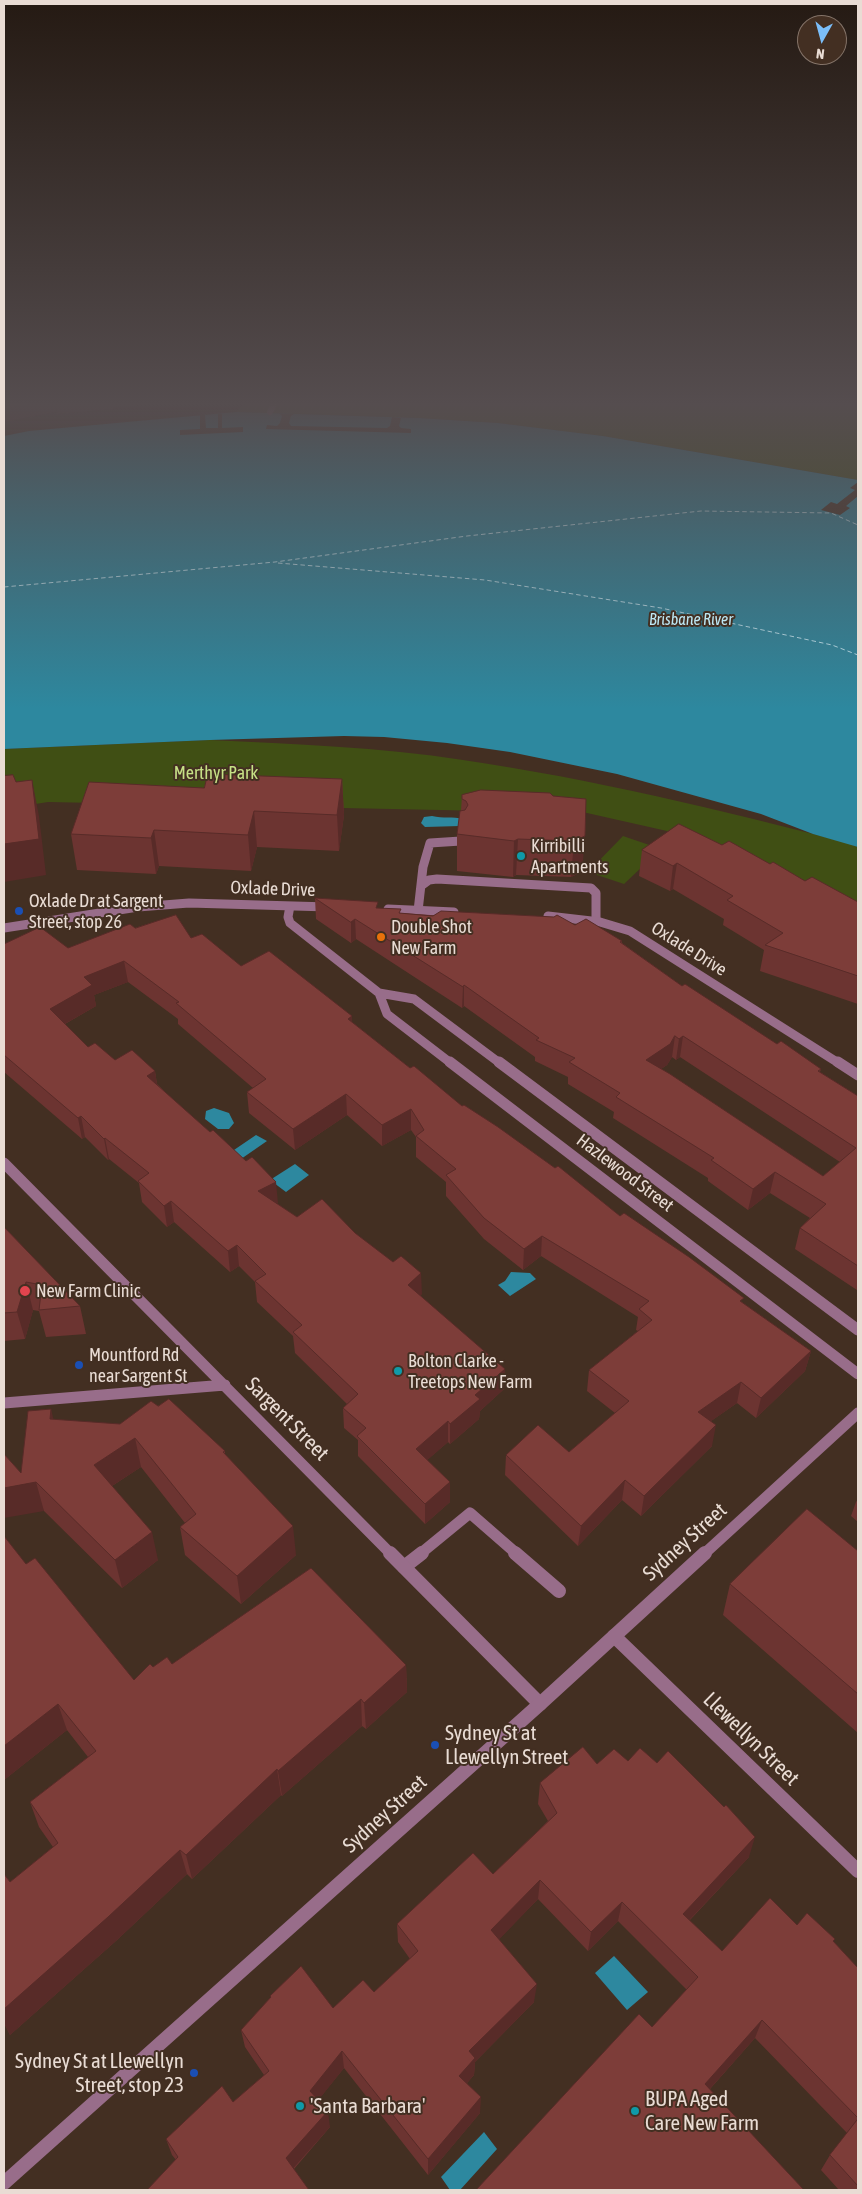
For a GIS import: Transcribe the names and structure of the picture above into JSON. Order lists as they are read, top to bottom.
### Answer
{
  "streets": {
    "street": [
      "Oxlade Drive",
      "Hazlewood Street",
      "Sargent Street",
      "Sydney Street",
      "Llewellyn Street"
    ]
  },
  "crossings": [
    ["Oxlade Drive", "Hazlewood Street"],
    ["Sargent Street", "Sydney Street"],
    ["Sydney Street", "Llewellyn Street"]
  ],
  "water": ["Brisbane River"],
  "parks": ["Merthyr Park"],
  "places": [
    "Kirribilli Apartments",
    "Oxlade Dr at Sargent Street, stop 26",
    "Double Shot New Farm",
    "New Farm Clinic",
    "Mountford Rd near Sargent St",
    "Bolton Clarke - Treetops New Farm",
    "Sydney St at Llewellyn Street",
    "Sydney St at Llewellyn Street, stop 23",
    "'Santa Barbara'",
    "BUPA Aged Care New Farm"
  ],
  "north": "bottom"
}
